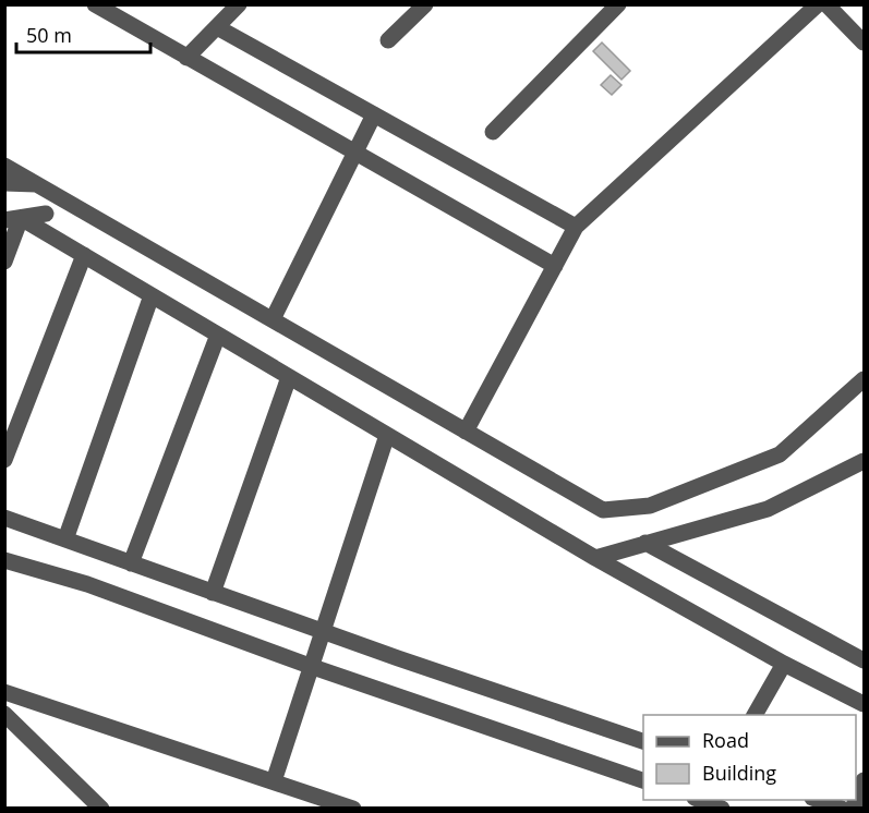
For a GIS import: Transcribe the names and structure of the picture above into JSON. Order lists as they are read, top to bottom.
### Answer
{
  "legend": ["Road", "Building"],
  "scale_bar": "50 m"
}
